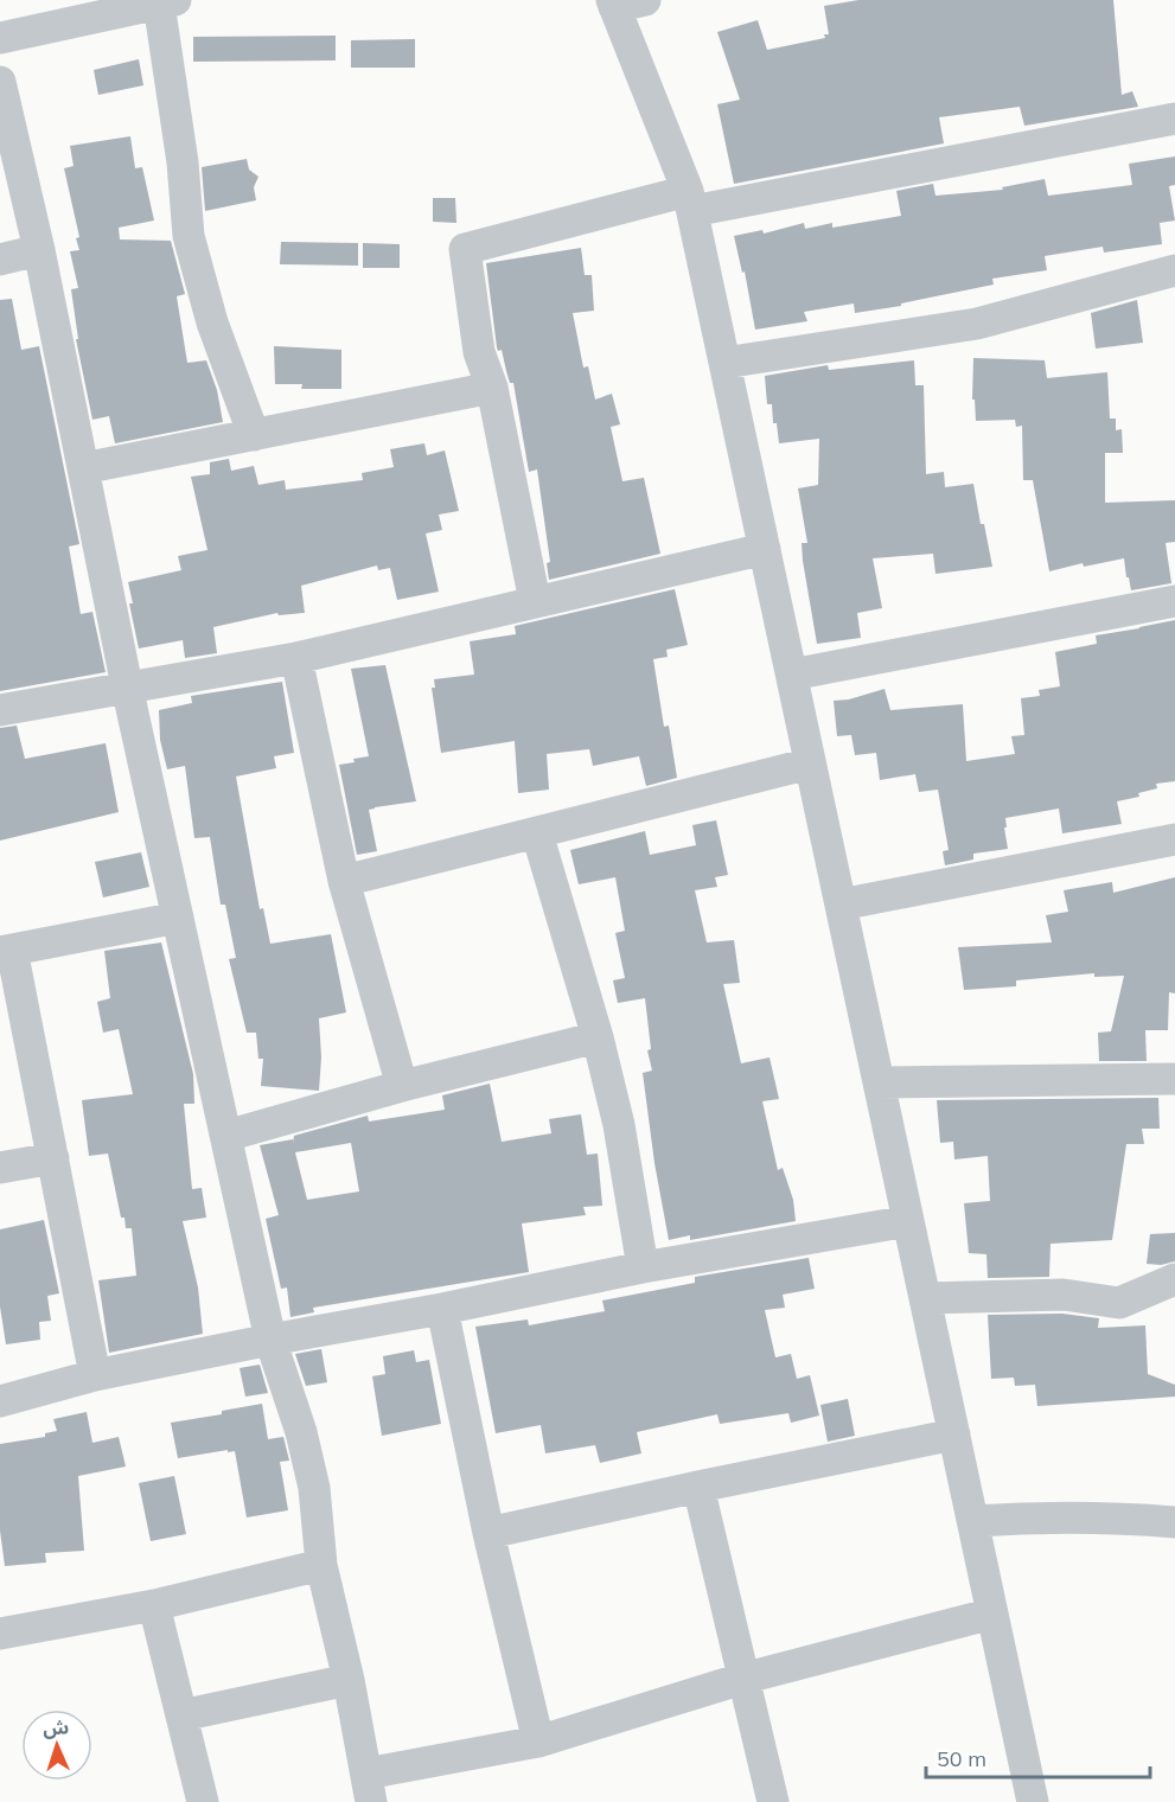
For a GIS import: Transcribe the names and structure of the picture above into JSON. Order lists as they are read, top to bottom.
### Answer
{
  "scale_bar": "50 m",
  "north": "top"
}
